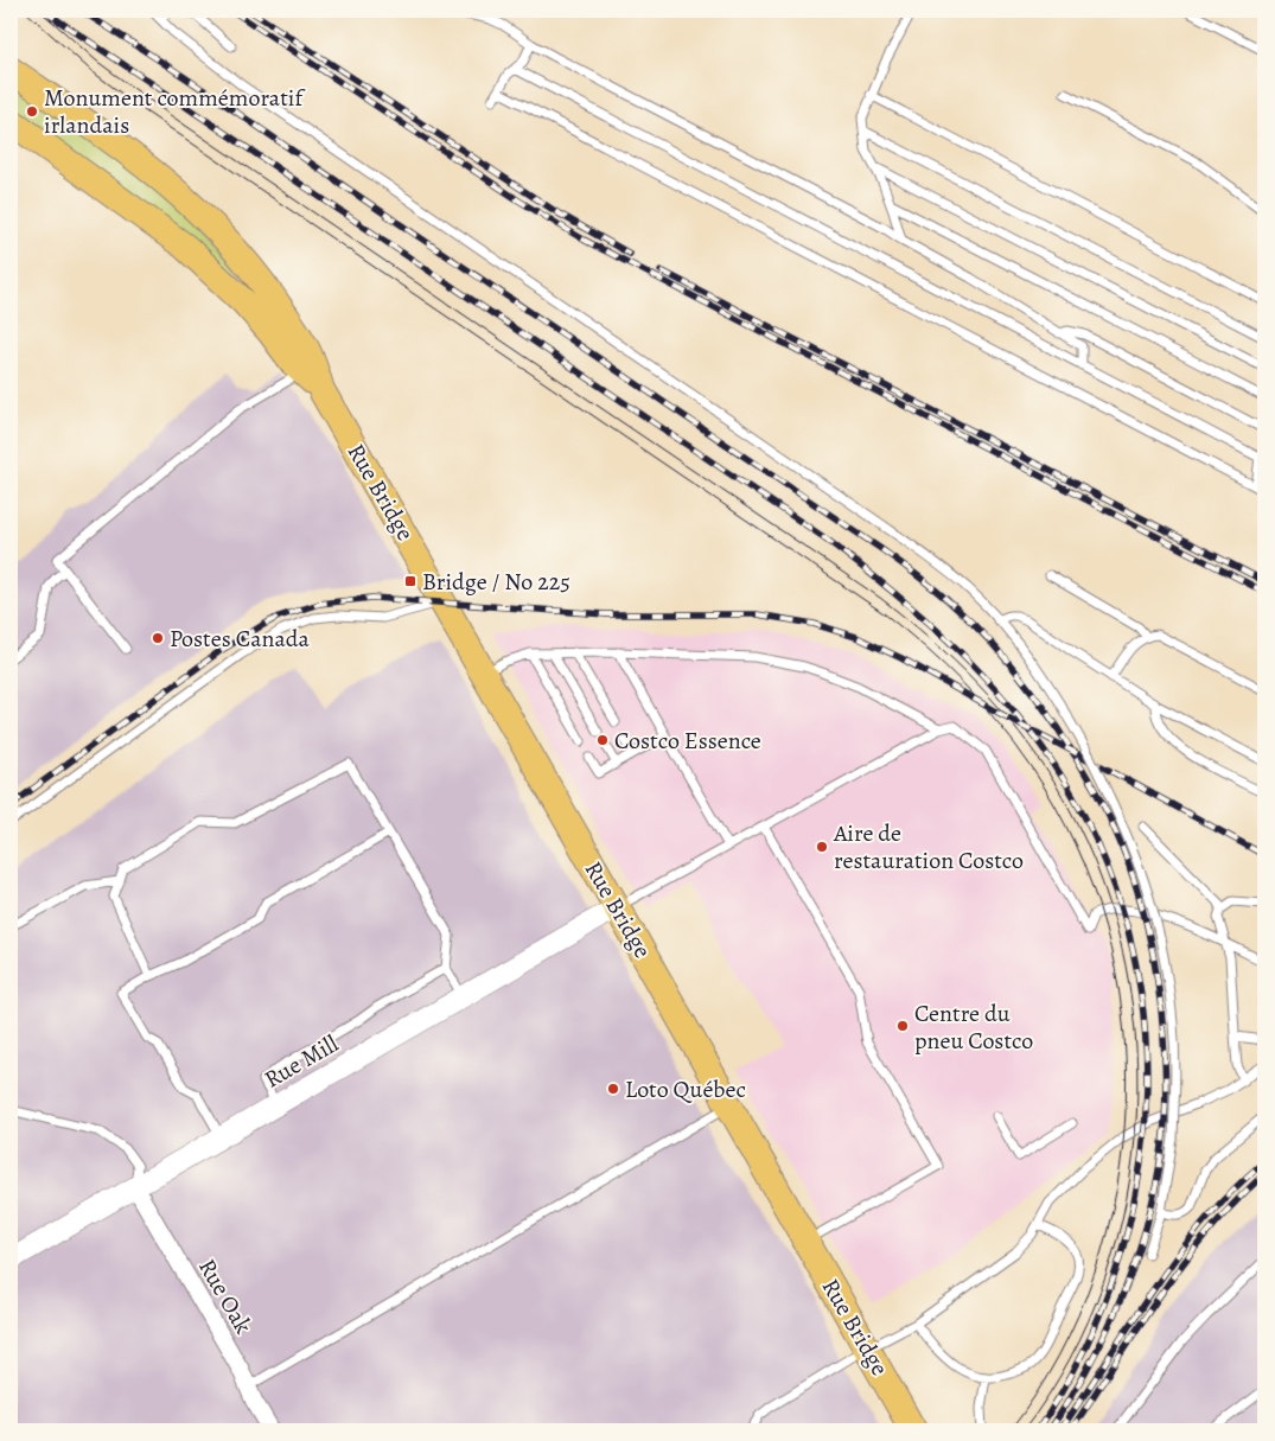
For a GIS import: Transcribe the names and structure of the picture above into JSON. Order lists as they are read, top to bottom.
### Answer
{
  "streets": {
    "main road": ["Rue Bridge"],
    "street": ["Rue Mill", "Rue Oak"]
  },
  "crossings": [
    ["Rue Bridge", "Rue Mill"],
    ["Rue Mill", "Rue Oak"]
  ],
  "places": {
    "other": [
      "Monument commémoratif irlandais",
      "Postes Canada",
      "Costco Essence",
      "Aire de restauration Costco",
      "Centre du pneu Costco",
      "Loto Québec"
    ],
    "transit": ["Bridge / No 225"]
  }
}
